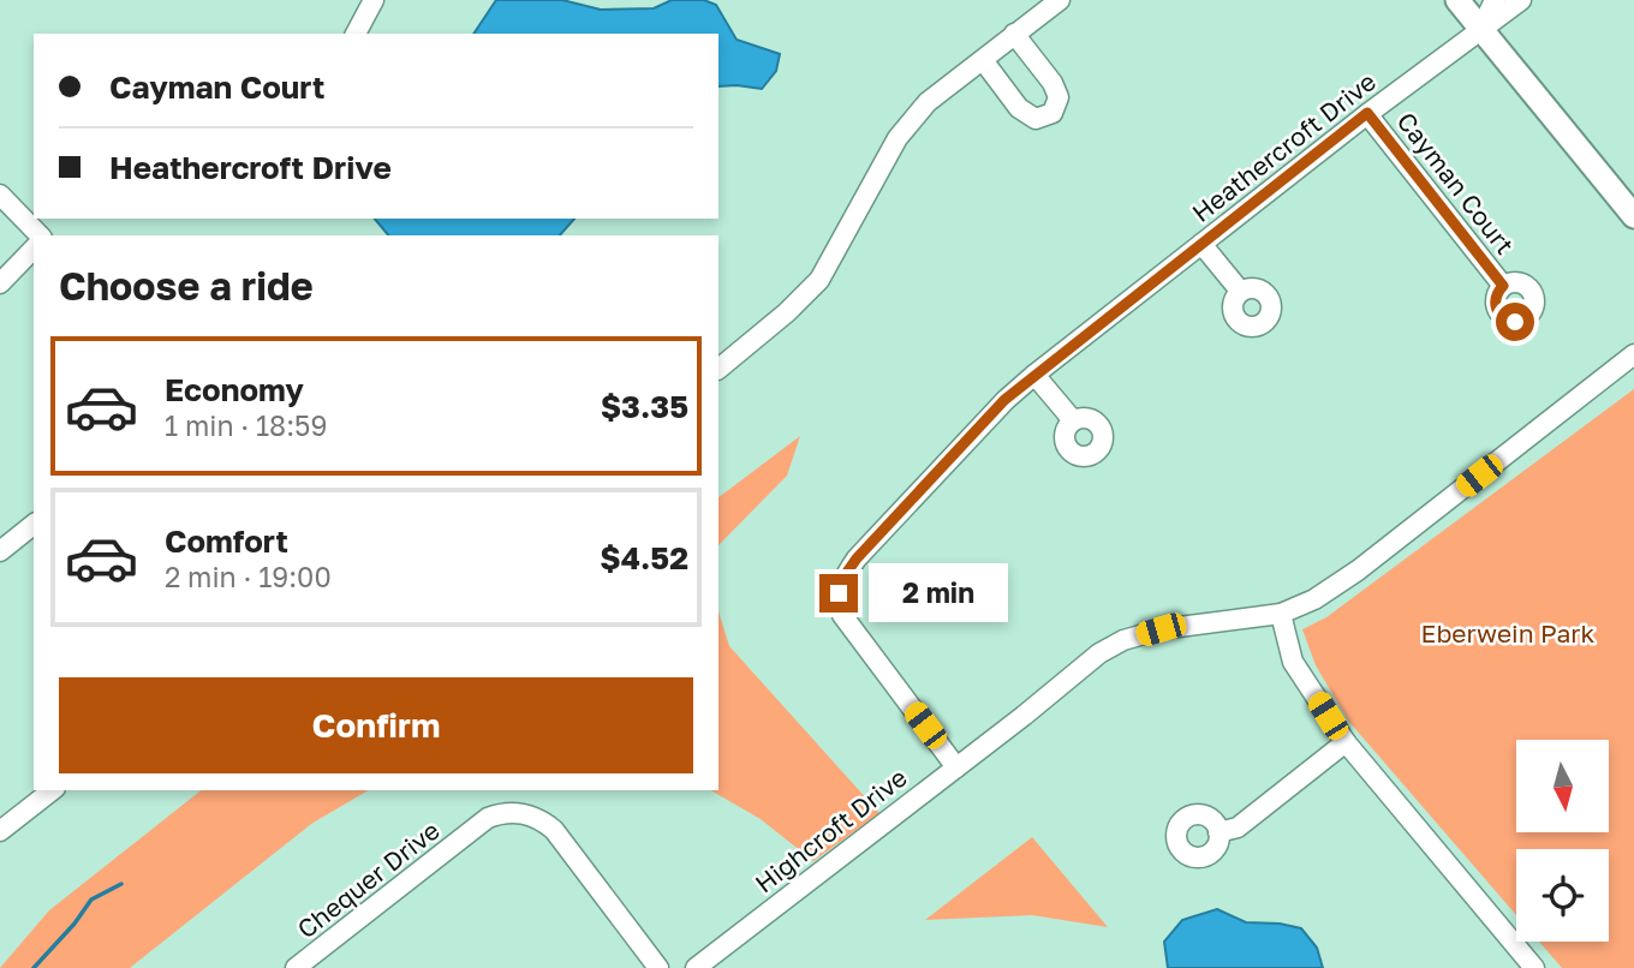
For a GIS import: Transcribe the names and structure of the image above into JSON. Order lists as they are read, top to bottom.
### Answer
{
  "streets": {
    "street": [
      "Heathercroft Drive",
      "Cayman Court",
      "Highcroft Drive",
      "Chequer Drive"
    ]
  },
  "crossings": [
    ["Heathercroft Drive", "Cayman Court"],
    ["Heathercroft Drive", "Highcroft Drive"]
  ],
  "parks": ["Eberwein Park"],
  "north": "bottom",
  "page": {
    "banner": ["Cayman Court", "Heathercroft Drive"],
    "heading": "Choose a ride",
    "list": [
      {
        "name": "Economy",
        "note": "1 min · 18:59",
        "value": "$3.35"
      },
      {
        "name": "Comfort",
        "note": "2 min · 19:00",
        "value": "$4.52"
      }
    ],
    "bubble": "2 min",
    "buttons": "Confirm"
  }
}
